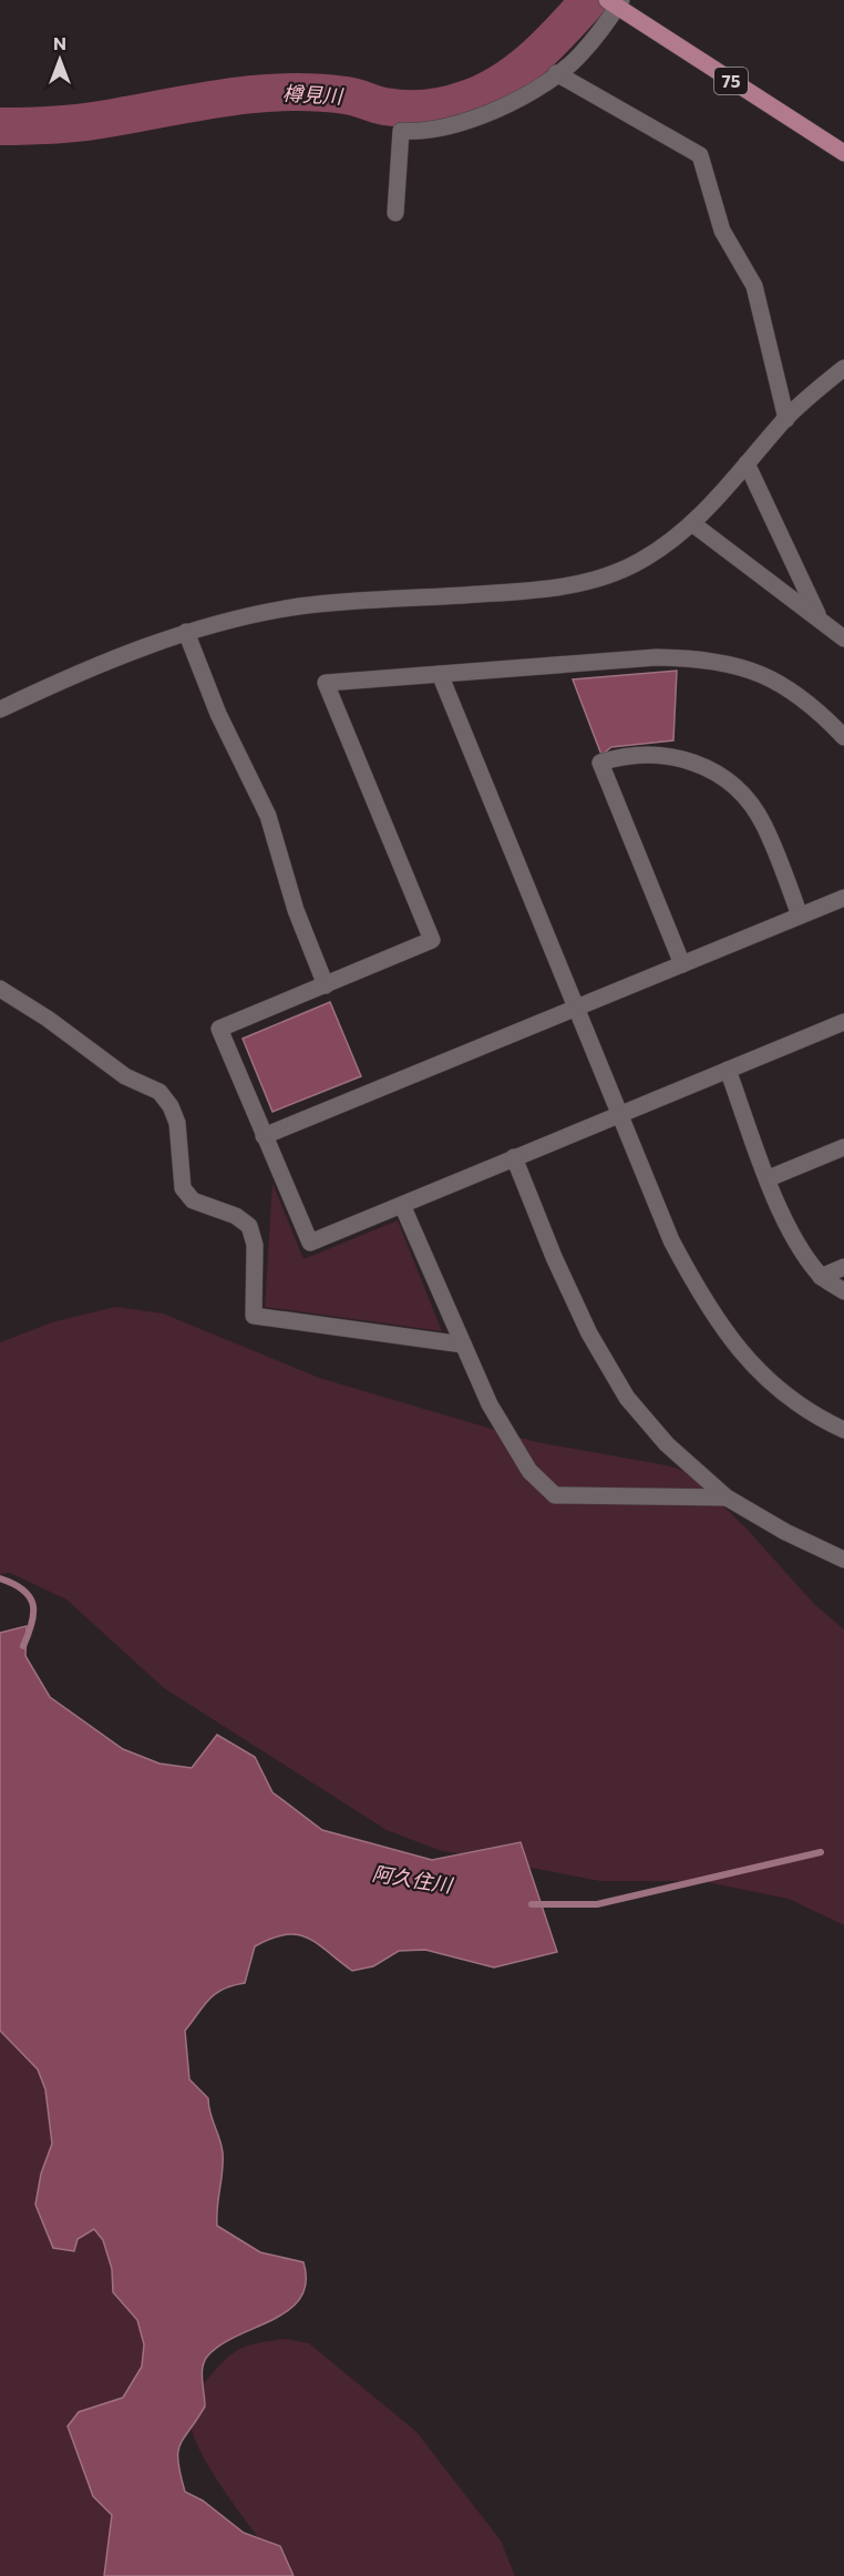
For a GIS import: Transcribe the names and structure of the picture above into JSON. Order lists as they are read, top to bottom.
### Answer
{
  "streets": {
    "main road": ["75"]
  },
  "water": ["樽見川", "阿久住川"],
  "north": "top"
}
